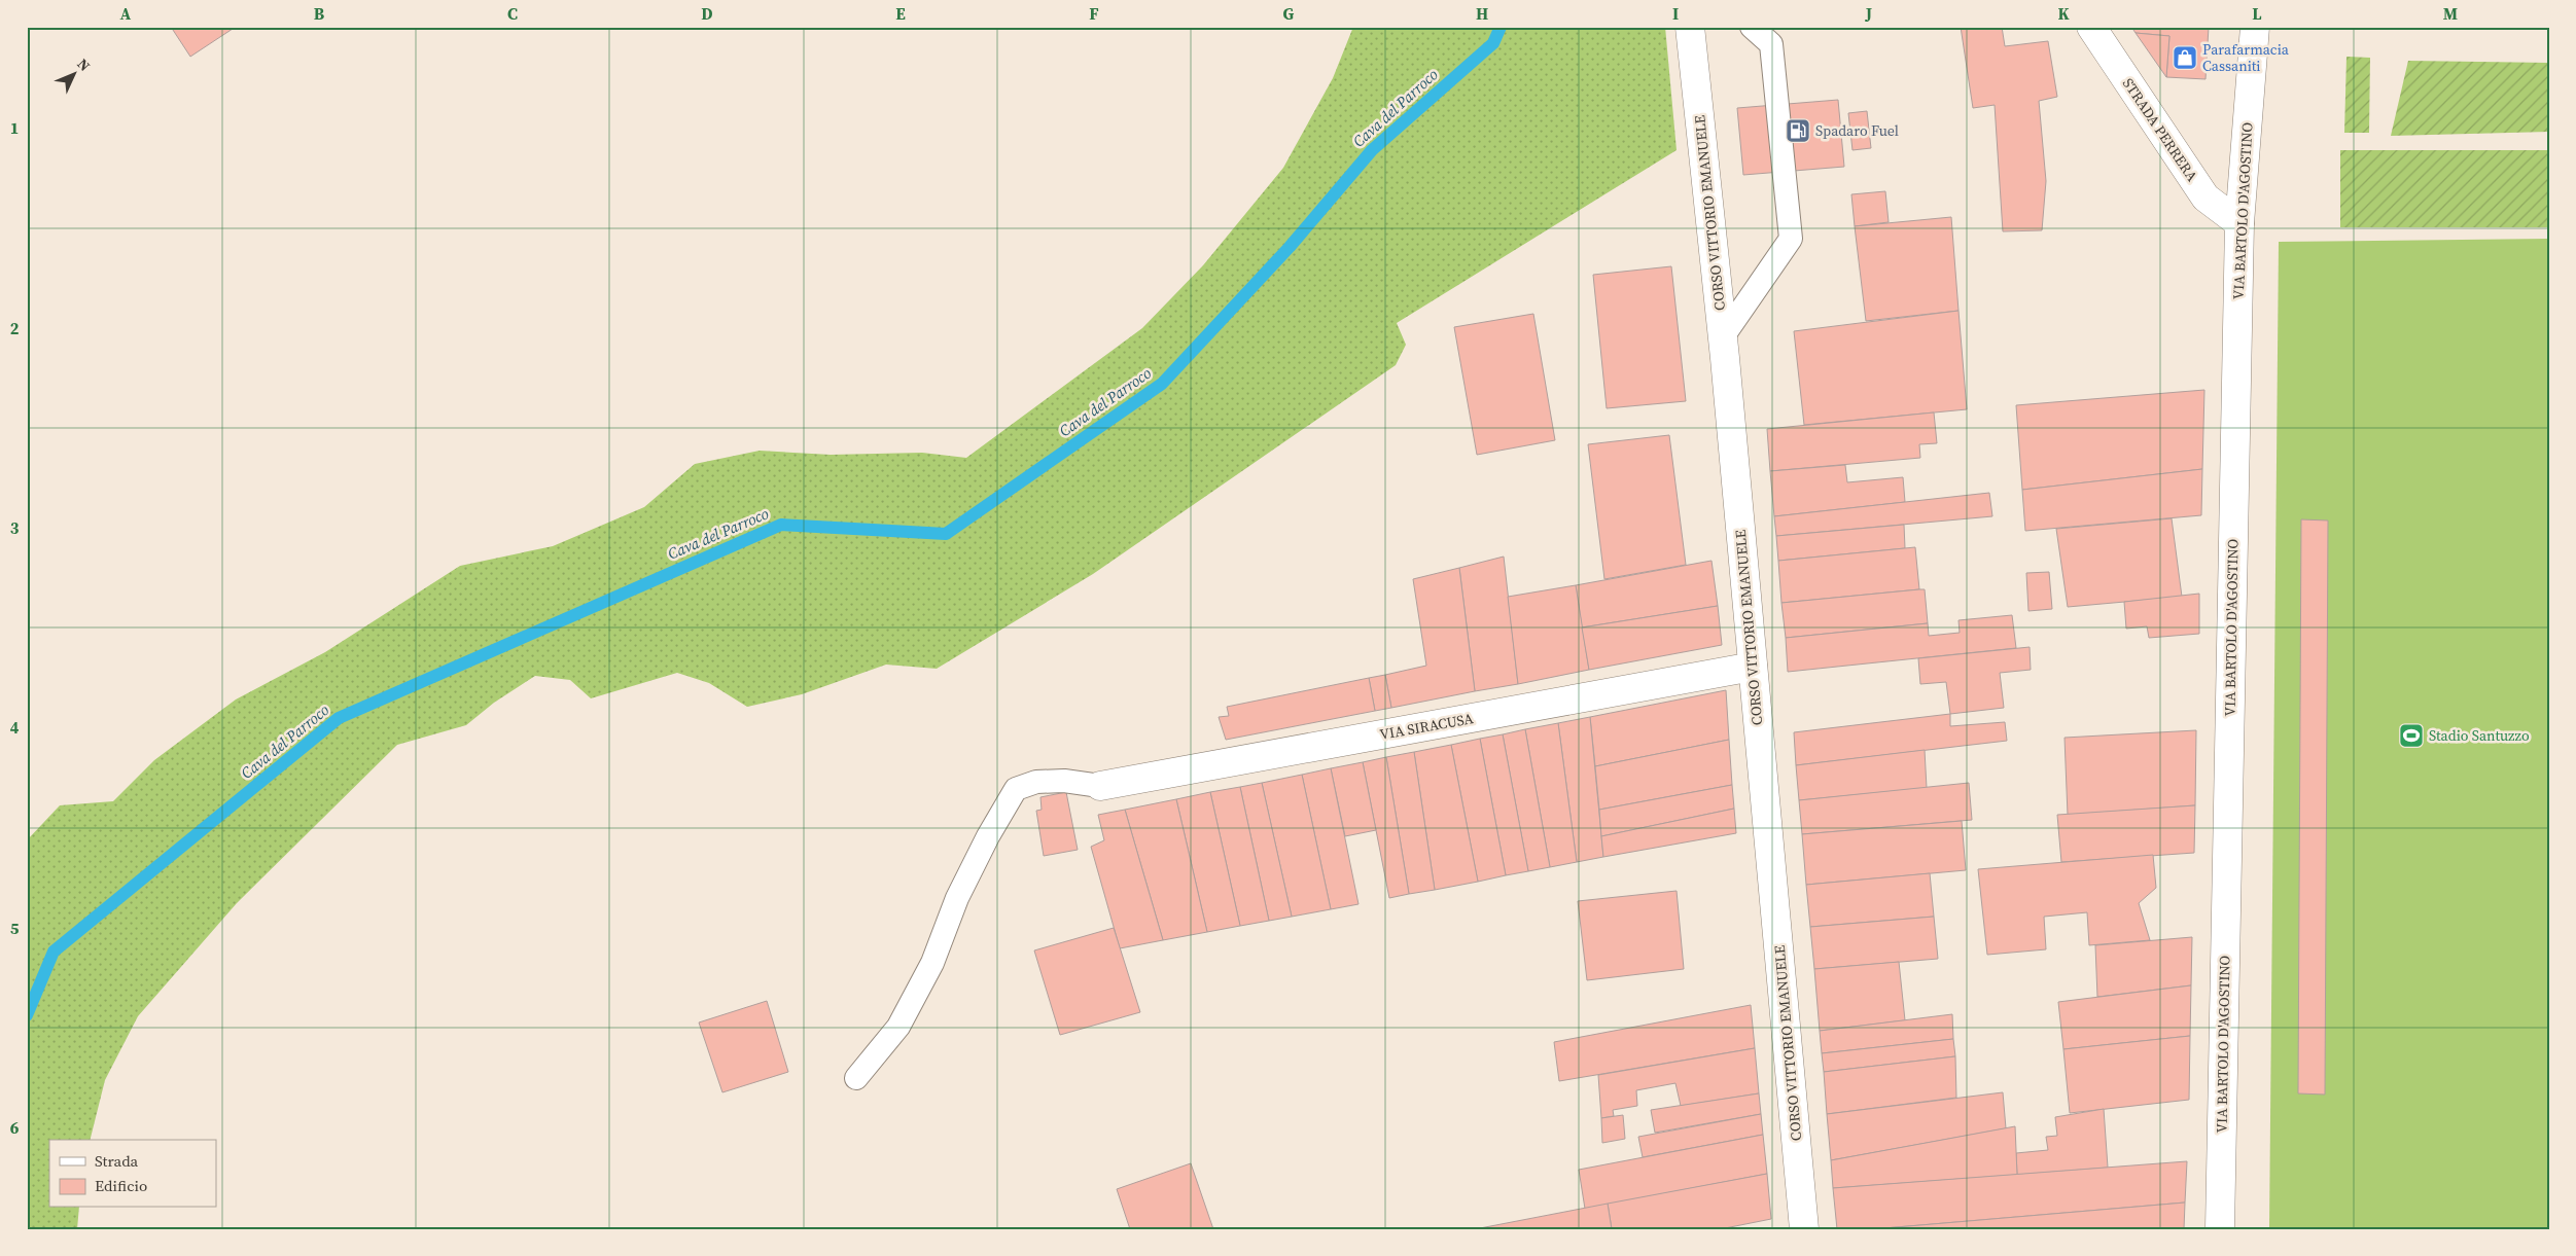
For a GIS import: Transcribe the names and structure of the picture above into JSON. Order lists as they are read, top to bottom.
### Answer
{
  "streets": {
    "main road": [
      "STRADA PERRERA",
      "VIA BARTOLO D'AGOSTINO",
      "CORSO VITTORIO EMANUELE",
      "VIA SIRACUSA"
    ]
  },
  "crossings": [
    ["STRADA PERRERA", "VIA BARTOLO D'AGOSTINO"],
    ["CORSO VITTORIO EMANUELE", "VIA SIRACUSA"]
  ],
  "water": ["Cava del Parroco"],
  "places": {
    "shop": ["Parafarmacia Cassaniti"],
    "fuel station": ["Spadaro Fuel"],
    "sports": ["Stadio Santuzzo"]
  },
  "legend": ["Strada", "Edificio"],
  "north": "top right",
  "grid": {
    "columns": [
      "A",
      "B",
      "C",
      "D",
      "E",
      "F",
      "G",
      "H",
      "I",
      "J",
      "K",
      "L",
      "M"
    ],
    "rows": [
      "1",
      "2",
      "3",
      "4",
      "5",
      "6"
    ]
  }
}
